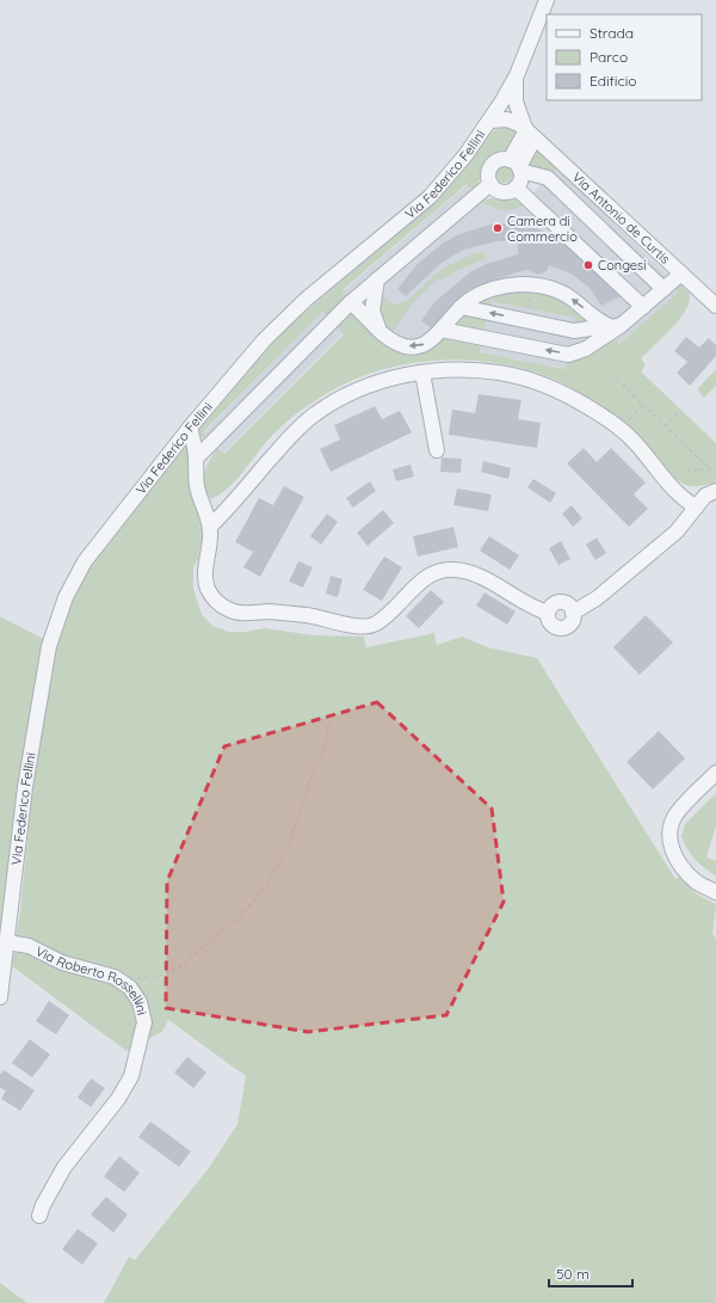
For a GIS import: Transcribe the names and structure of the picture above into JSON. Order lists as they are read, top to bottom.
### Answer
{
  "streets": {
    "street": ["Via Federico Fellini", "Via Antonio de Curtis", "Via Roberto Rossellini"]
  },
  "crossings": [
    ["Via Federico Fellini", "Via Roberto Rossellini"]
  ],
  "places": ["Camera di Commercio", "Congesi"],
  "legend": ["Strada", "Parco", "Edificio"],
  "scale_bar": "50 m"
}
